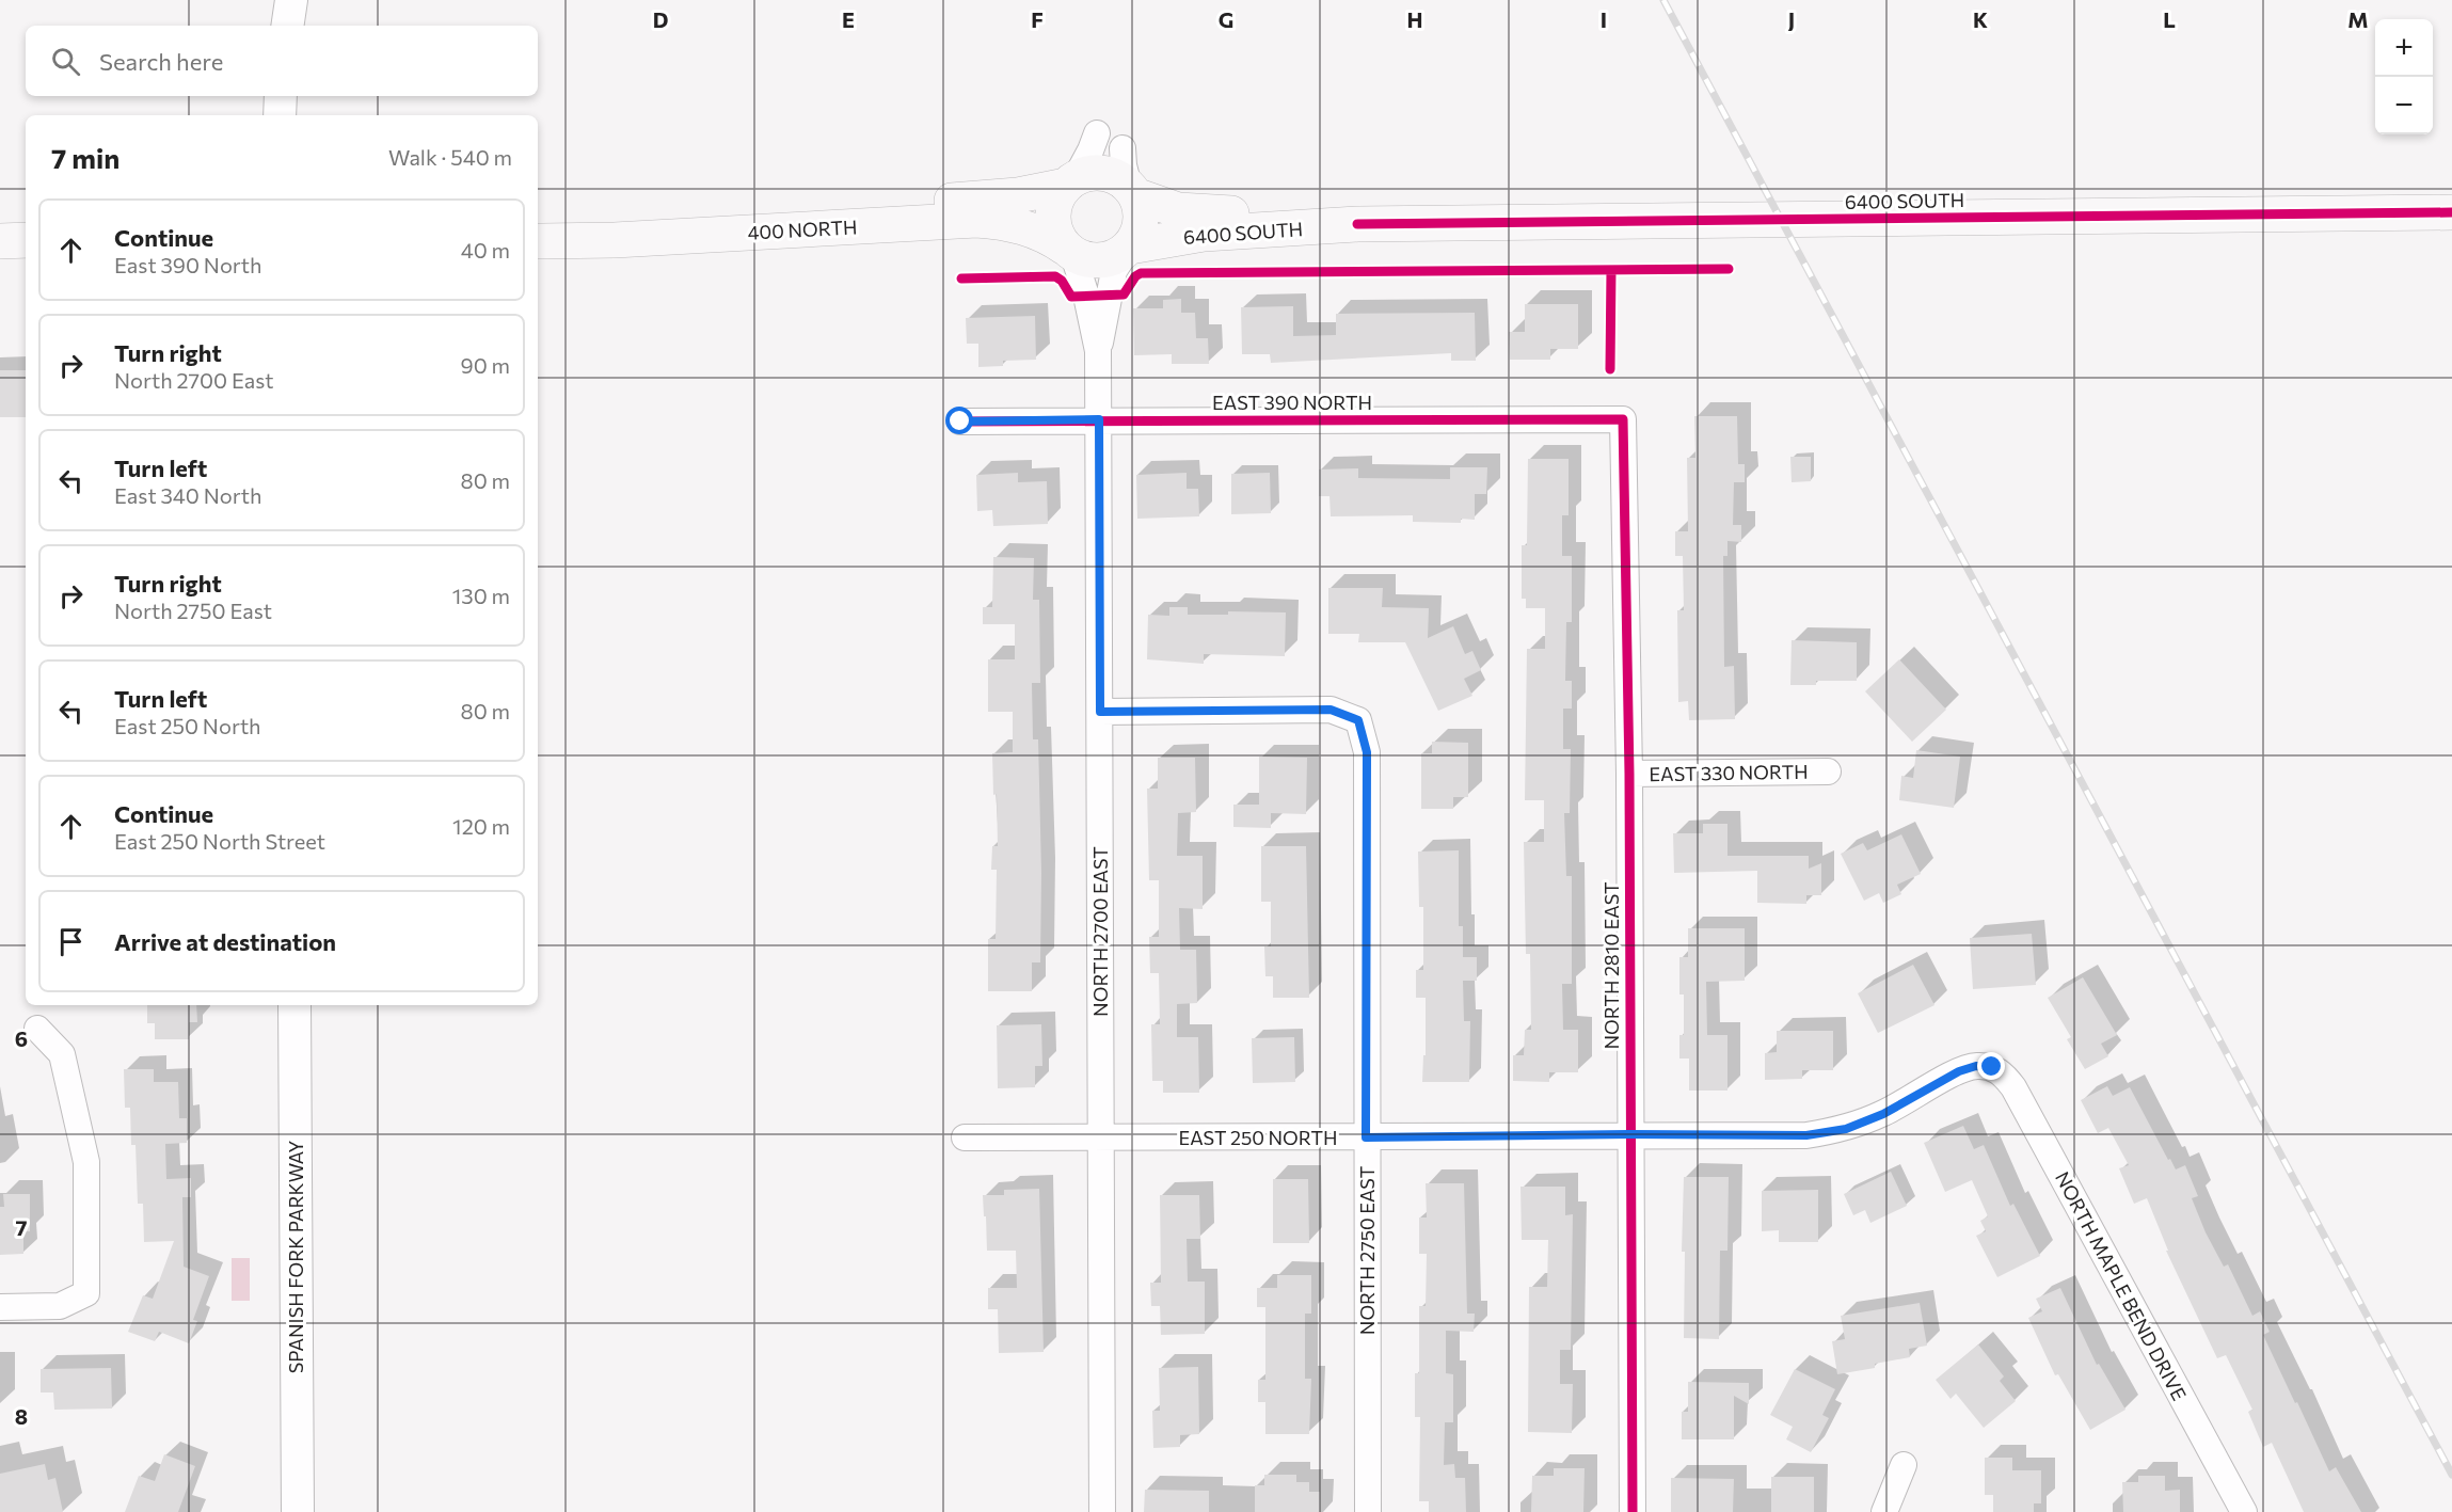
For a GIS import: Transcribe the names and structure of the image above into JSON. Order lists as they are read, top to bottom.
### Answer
{
  "streets": {
    "main road": ["6400 SOUTH", "400 NORTH"],
    "street": [
      "EAST 390 NORTH",
      "EAST 330 NORTH",
      "NORTH 2700 EAST",
      "NORTH 2810 EAST",
      "EAST 250 NORTH",
      "NORTH 2750 EAST",
      "SPANISH FORK PARKWAY",
      "NORTH MAPLE BEND DRIVE"
    ]
  },
  "crossings": [
    ["6400 SOUTH", "400 NORTH"],
    ["6400 SOUTH", "NORTH 2700 EAST"],
    ["400 NORTH", "NORTH 2700 EAST"],
    ["EAST 390 NORTH", "NORTH 2700 EAST"],
    ["EAST 390 NORTH", "NORTH 2810 EAST"],
    ["EAST 330 NORTH", "NORTH 2810 EAST"],
    ["NORTH 2700 EAST", "EAST 250 NORTH"],
    ["NORTH 2700 EAST", "NORTH 2750 EAST"],
    ["NORTH 2810 EAST", "EAST 250 NORTH"],
    ["EAST 250 NORTH", "NORTH 2750 EAST"],
    ["EAST 250 NORTH", "NORTH MAPLE BEND DRIVE"]
  ],
  "page": {
    "map_buttons": ["+", "−"],
    "search": "Search here",
    "heading": ["7 min", "Walk · 540 m"],
    "list": [
      ["Continue", "East 390 North", "40 m"],
      ["Turn right", "North 2700 East", "90 m"],
      ["Turn left", "East 340 North", "80 m"],
      ["Turn right", "North 2750 East", "130 m"],
      ["Turn left", "East 250 North", "80 m"],
      ["Continue", "East 250 North Street", "120 m"],
      "Arrive at destination"
    ]
  },
  "grid": {
    "columns": [
      "D",
      "E",
      "F",
      "G",
      "H",
      "I",
      "J",
      "K",
      "L",
      "M"
    ],
    "rows": ["6", "7", "8"]
  }
}
